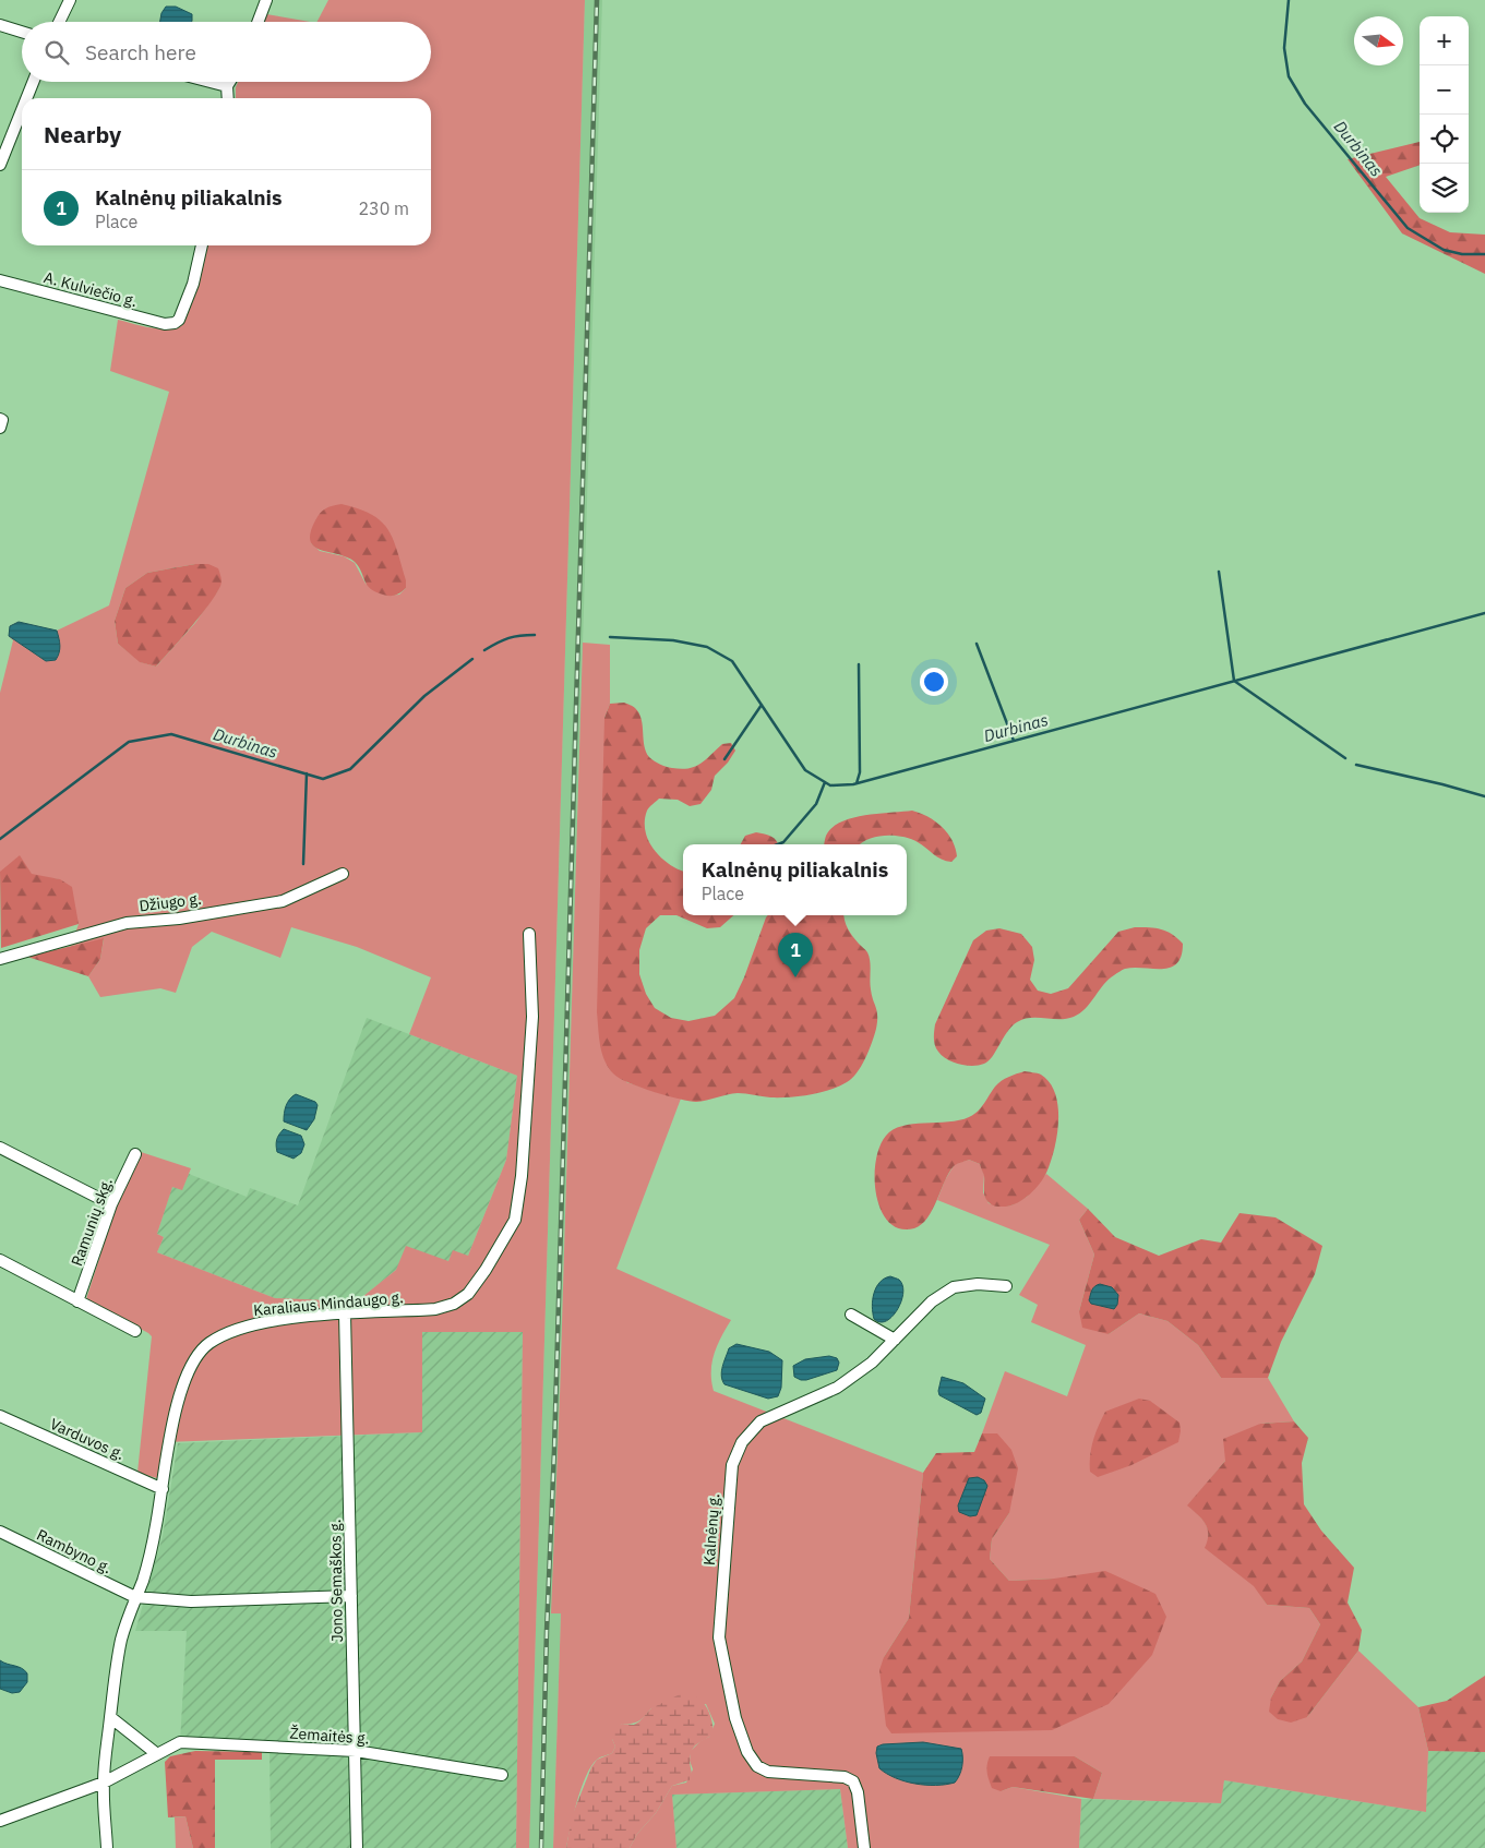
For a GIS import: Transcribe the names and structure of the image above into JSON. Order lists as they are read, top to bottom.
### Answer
{
  "streets": {
    "street": [
      "A. Kulviečio g.",
      "Džiugo g.",
      "Ramunių skg.",
      "Karaliaus Mindaugo g.",
      "Varduvos g.",
      "Kalnėnų g.",
      "Rambyno g.",
      "Jono Semaškos g.",
      "Žemaitės g."
    ]
  },
  "crossings": [
    ["Karaliaus Mindaugo g.", "Varduvos g."],
    ["Karaliaus Mindaugo g.", "Rambyno g."],
    ["Karaliaus Mindaugo g.", "Jono Semaškos g."],
    ["Karaliaus Mindaugo g.", "Žemaitės g."],
    ["Jono Semaškos g.", "Žemaitės g."]
  ],
  "water": ["Durbinas"],
  "north": "right",
  "page": {
    "map_buttons": ["+", "−"],
    "search": "Search here",
    "heading": "Nearby",
    "list": [
      {
        "mark": "1",
        "name": "Kalnėnų piliakalnis",
        "note": "Place",
        "value": "230 m"
      }
    ],
    "popup": ["Kalnėnų piliakalnis", "Place"],
    "pins": "1"
  }
}
